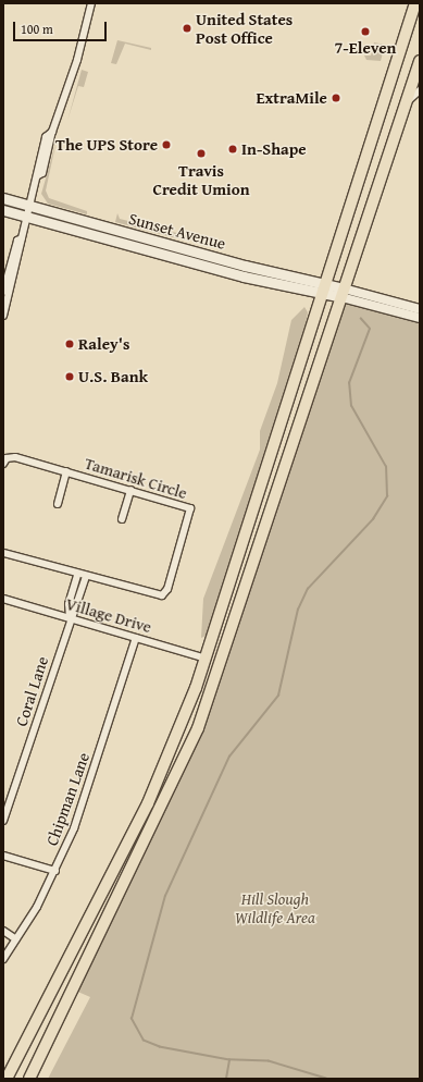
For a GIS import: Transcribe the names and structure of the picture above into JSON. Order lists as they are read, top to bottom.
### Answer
{
  "streets": {
    "main road": ["Sunset Avenue"],
    "street": [
      "Tamarisk Circle",
      "Village Drive",
      "Coral Lane",
      "Chipman Lane"
    ]
  },
  "crossings": [
    ["Village Drive", "Coral Lane"],
    ["Village Drive", "Chipman Lane"]
  ],
  "parks": ["Hill Slough Wildlife Area"],
  "places": [
    "United States Post Office",
    "7-Eleven",
    "ExtraMile",
    "The UPS Store",
    "In-Shape",
    "Travis Credit Umion",
    "Raley's",
    "U.S. Bank"
  ],
  "scale_bar": "100 m"
}
